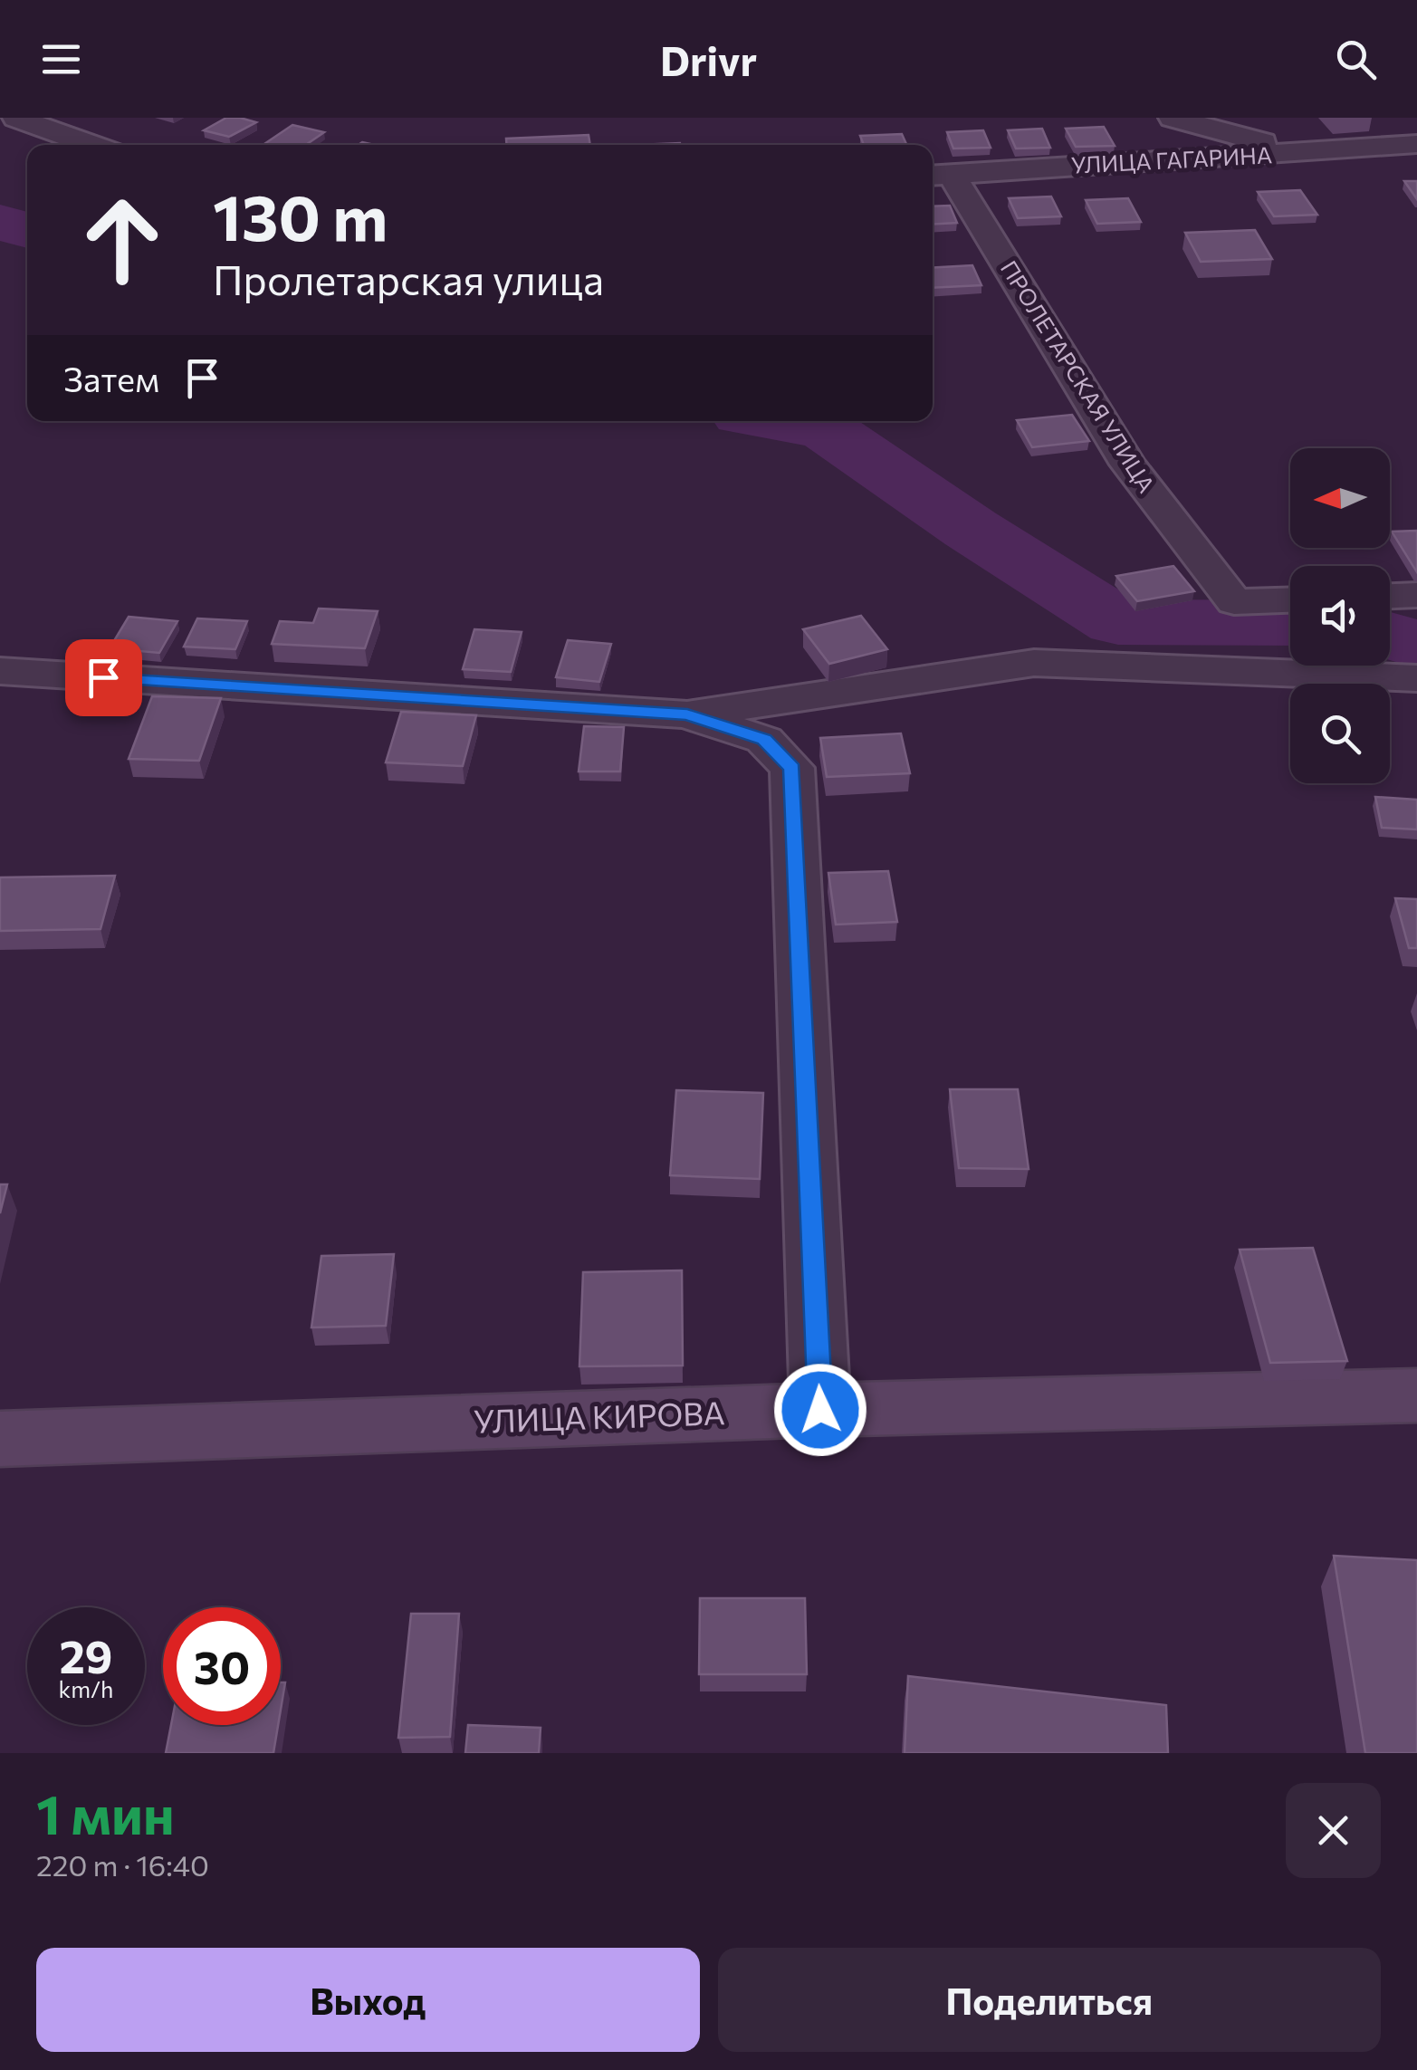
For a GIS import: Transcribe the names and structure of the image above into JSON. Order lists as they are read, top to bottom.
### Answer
{
  "streets": {
    "street": ["УЛИЦА ГАГАРИНА", "ПРОЛЕТАРСКАЯ УЛИЦА", "УЛИЦА КИРОВА"]
  },
  "crossings": [
    ["УЛИЦА ГАГАРИНА", "ПРОЛЕТАРСКАЯ УЛИЦА"]
  ],
  "north": "left",
  "page": {
    "header": "Drivr",
    "turn": ["130 m", "Пролетарская улица"],
    "then": "Затем",
    "speed": "29 km/h",
    "limit": "30",
    "heading": ["1 мин", "220 m · 16:40"],
    "buttons": ["Выход", "Поделиться"]
  }
}
